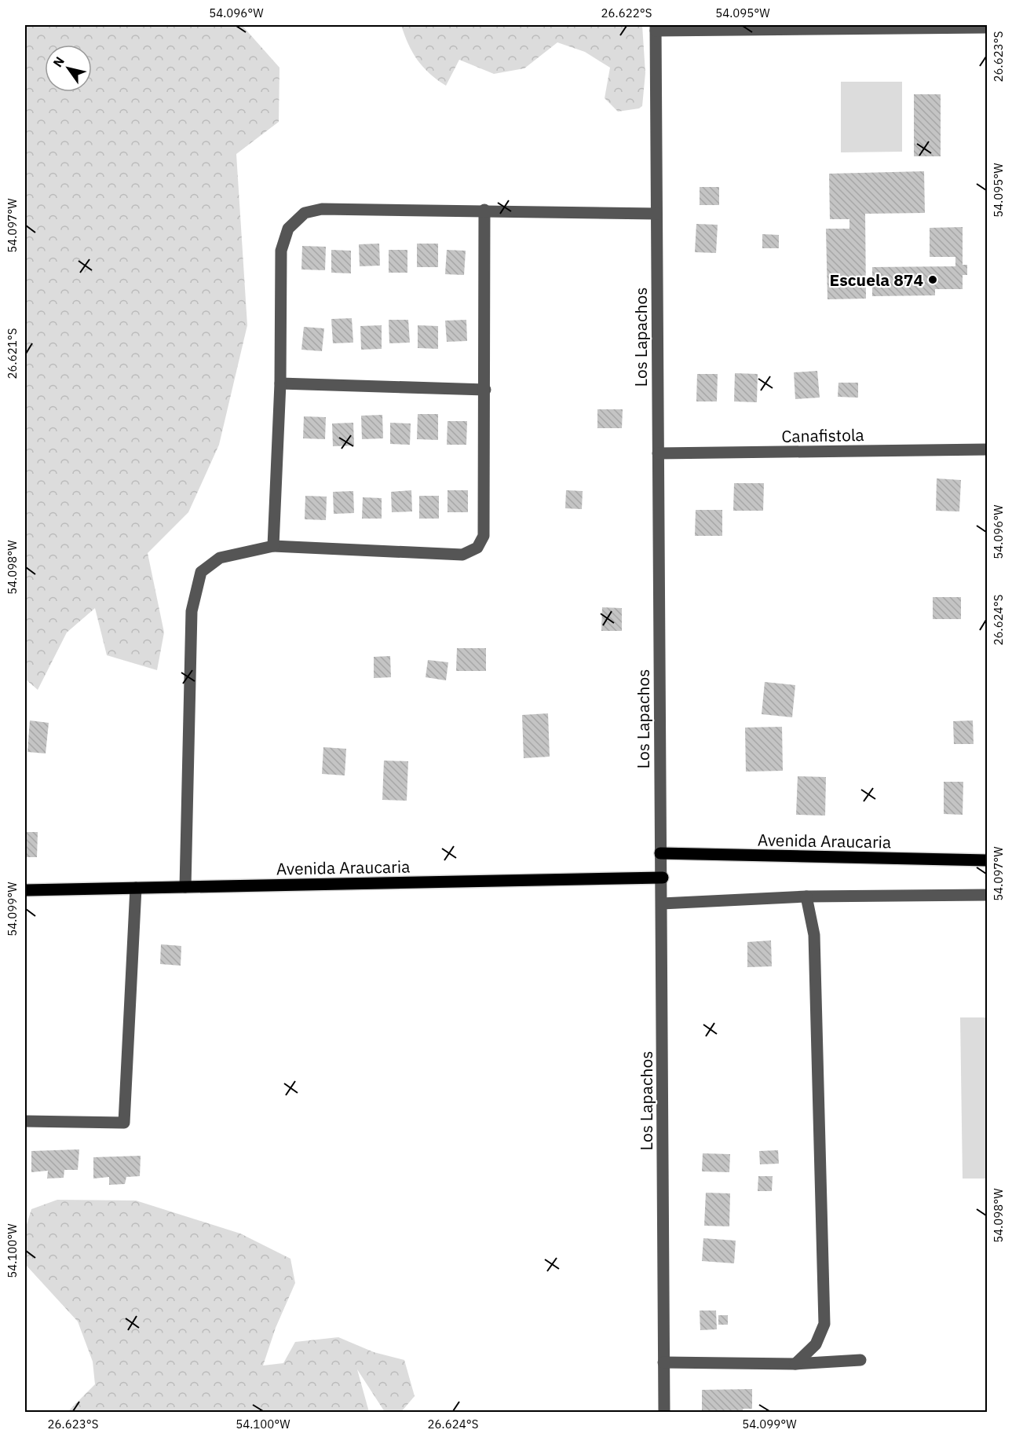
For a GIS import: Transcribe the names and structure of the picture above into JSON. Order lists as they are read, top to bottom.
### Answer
{
  "streets": {
    "main road": ["Avenida Araucaria"],
    "street": ["Los Lapachos", "Canafistola"]
  },
  "crossings": [
    ["Los Lapachos", "Canafistola"],
    ["Los Lapachos", "Avenida Araucaria"]
  ],
  "places": ["Escuela 874"],
  "north": "top left",
  "coordinates": [
    "54.096°W",
    "26.622°S",
    "54.095°W",
    "26.623°S",
    "54.097°W",
    "26.621°S",
    "54.098°W",
    "26.624°S",
    "54.099°W",
    "54.100°W"
  ]
}
